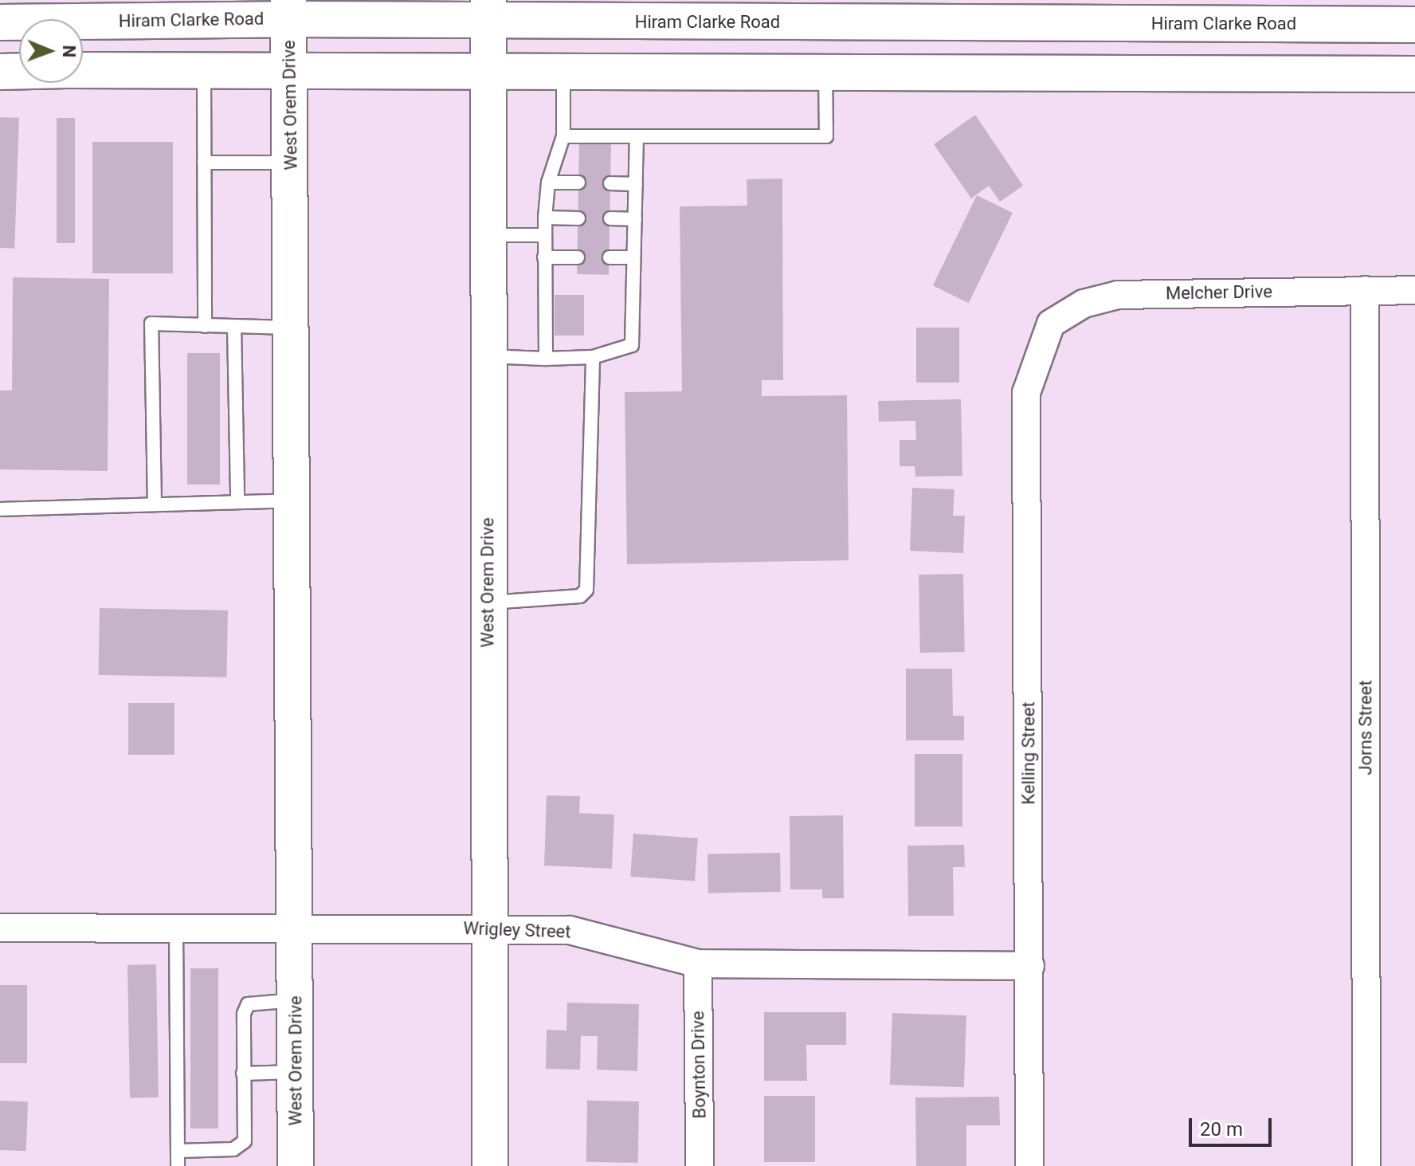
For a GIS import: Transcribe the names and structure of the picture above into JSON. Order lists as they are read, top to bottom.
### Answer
{
  "streets": {
    "main road": ["Hiram Clarke Road", "West Orem Drive"],
    "street": [
      "Melcher Drive",
      "Jorns Street",
      "Kelling Street",
      "Wrigley Street",
      "Boynton Drive"
    ]
  },
  "crossings": [
    ["Hiram Clarke Road", "West Orem Drive"],
    ["West Orem Drive", "Wrigley Street"],
    ["Melcher Drive", "Jorns Street"],
    ["Melcher Drive", "Kelling Street"],
    ["Kelling Street", "Wrigley Street"],
    ["Wrigley Street", "Boynton Drive"]
  ],
  "scale_bar": "20 m",
  "north": "right"
}
